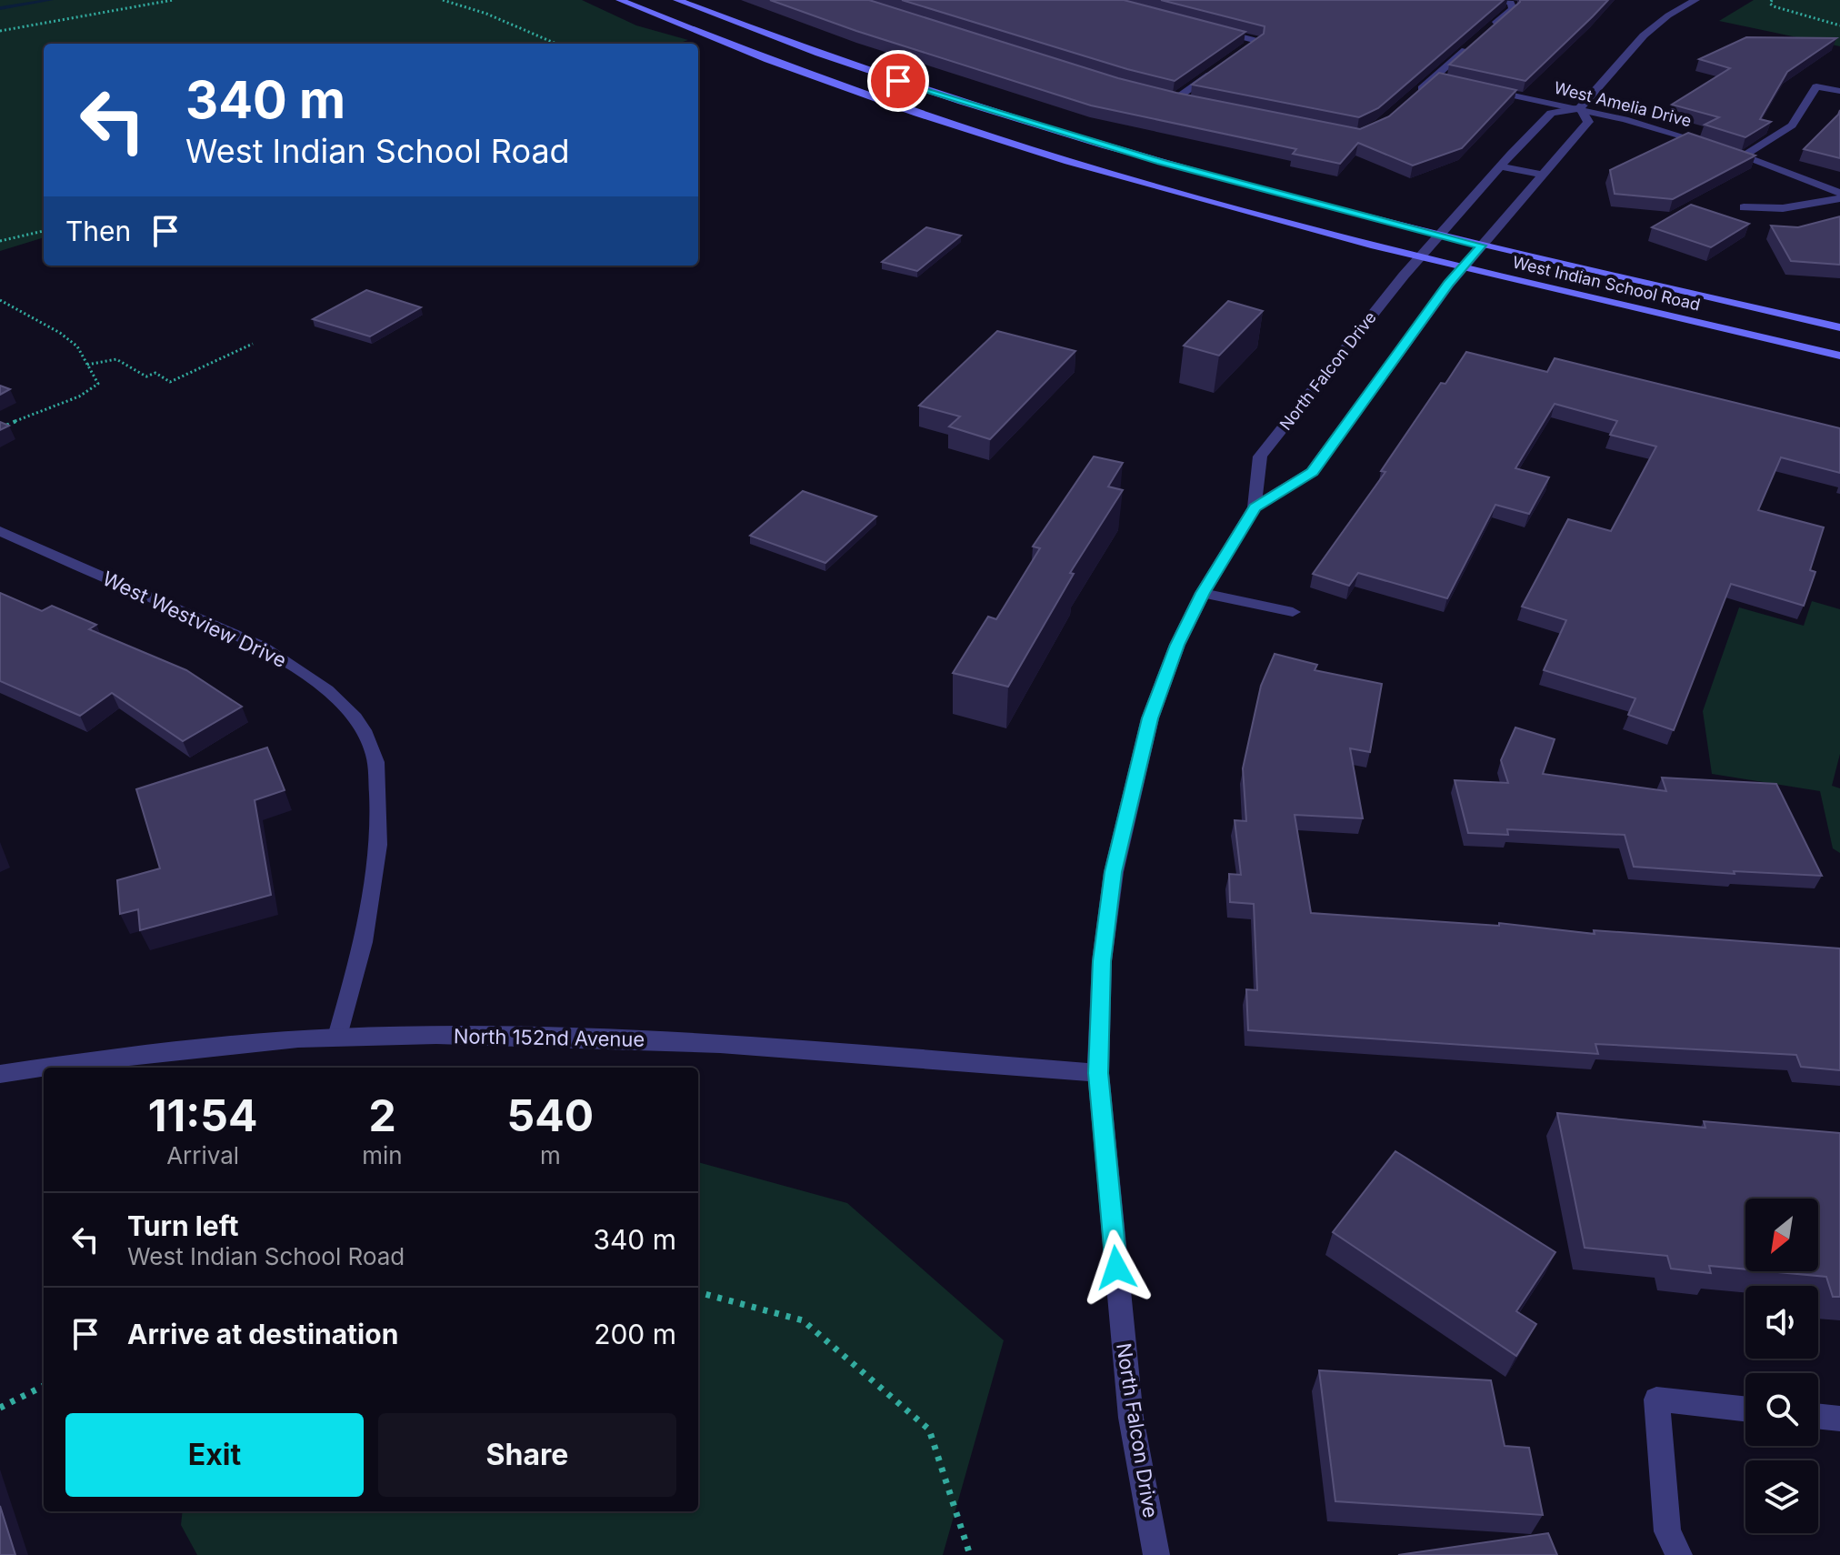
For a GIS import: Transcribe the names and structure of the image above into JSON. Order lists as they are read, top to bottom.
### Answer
{
  "streets": {
    "main road": ["West Indian School Road"],
    "street": [
      "West Amelia Drive",
      "North Falcon Drive",
      "West Westview Drive",
      "North 152nd Avenue"
    ]
  },
  "crossings": [
    ["West Amelia Drive", "North Falcon Drive"],
    ["West Indian School Road", "North Falcon Drive"],
    ["North Falcon Drive", "North 152nd Avenue"],
    ["West Westview Drive", "North 152nd Avenue"]
  ],
  "north": "bottom left",
  "page": {
    "turn": ["340 m", "West Indian School Road"],
    "then": "Then",
    "eta": [
      "11:54",
      "Arrival",
      "2",
      "min",
      "540",
      "m"
    ],
    "list": [
      {
        "name": "Turn left",
        "note": "West Indian School Road",
        "value": "340 m"
      },
      {
        "name": "Arrive at destination",
        "value": "200 m"
      }
    ],
    "buttons": ["Exit", "Share"]
  }
}
